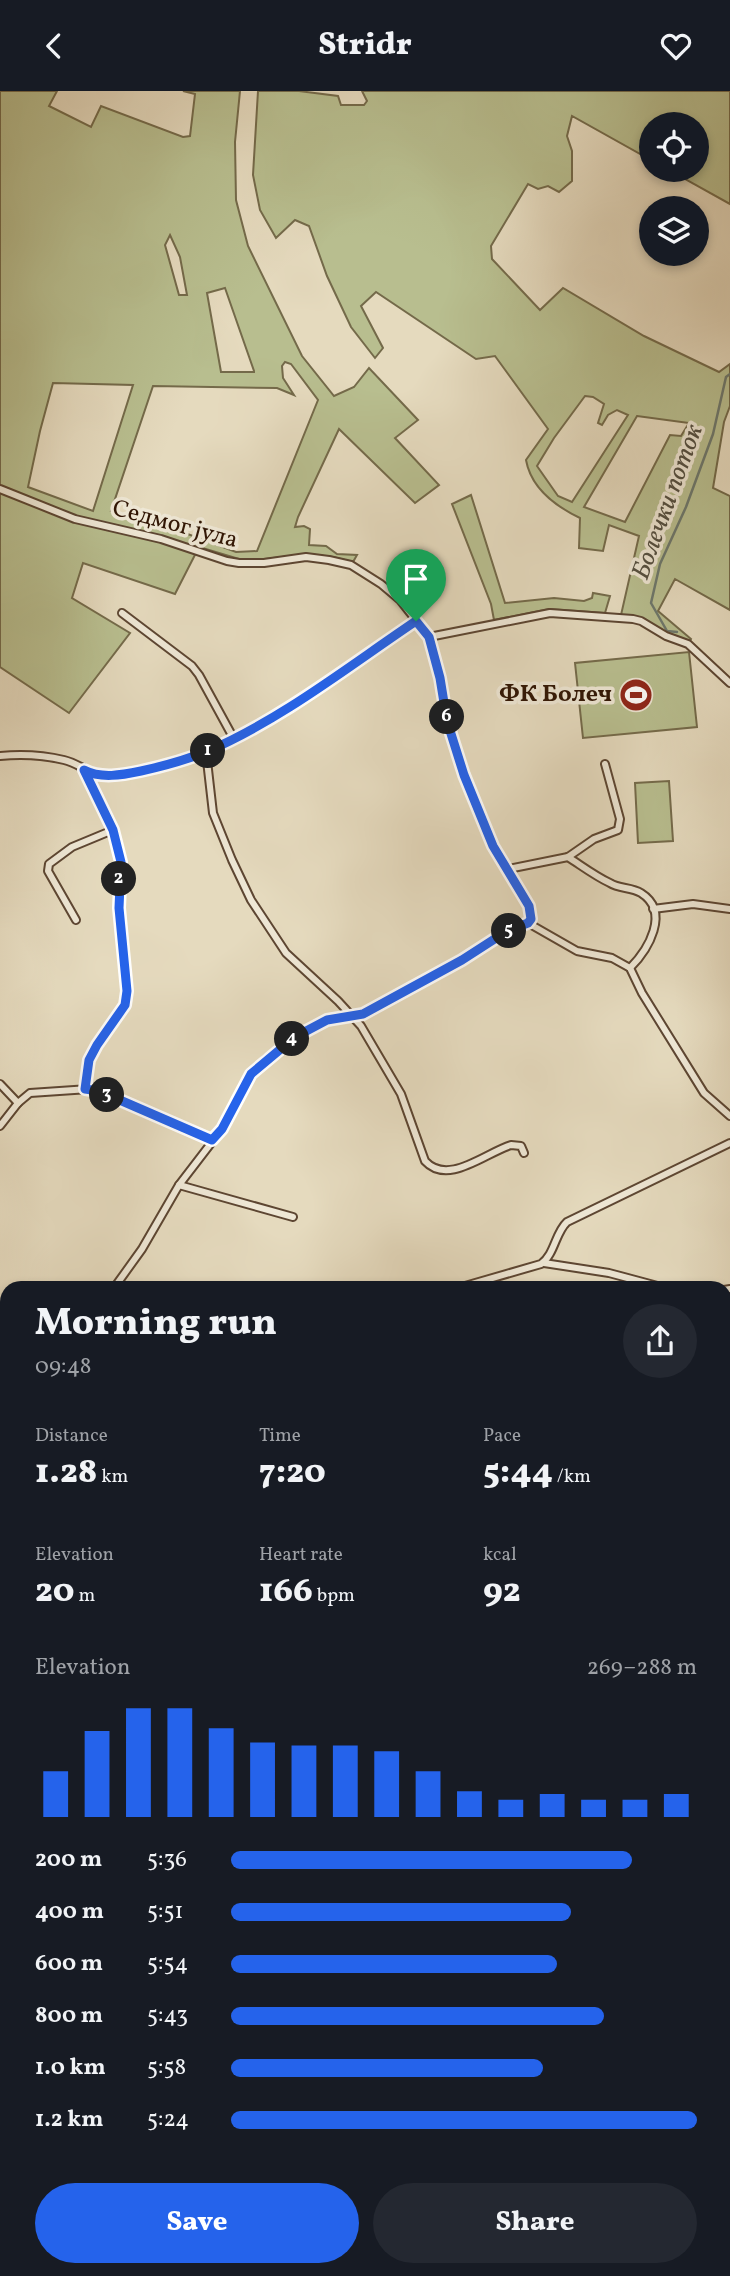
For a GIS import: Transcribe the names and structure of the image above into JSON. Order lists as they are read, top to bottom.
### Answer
{
  "streets": {
    "street": ["Седмог јула"]
  },
  "water": ["Болечки поток"],
  "places": {
    "sports": ["ФК Болеч"]
  },
  "page": {
    "header": "Stridr",
    "pins": [
      "6",
      "1",
      "2",
      "5",
      "4",
      "3"
    ],
    "heading": ["Morning run", "09:48"],
    "stats": [
      ["Distance", "1.28 km"],
      ["Time", "7:20"],
      ["Pace", "5:44 /km"],
      ["Elevation", "20 m"],
      ["Heart rate", "166 bpm"],
      ["kcal", "92"]
    ],
    "chart": ["Elevation", "269–288 m"],
    "list": [
      {
        "name": "200 m",
        "note": "5:36"
      },
      {
        "name": "400 m",
        "note": "5:51"
      },
      {
        "name": "600 m",
        "note": "5:54"
      },
      {
        "name": "800 m",
        "note": "5:43"
      },
      {
        "name": "1.0 km",
        "note": "5:58"
      },
      {
        "name": "1.2 km",
        "note": "5:24"
      }
    ],
    "buttons": ["Save", "Share"]
  }
}
